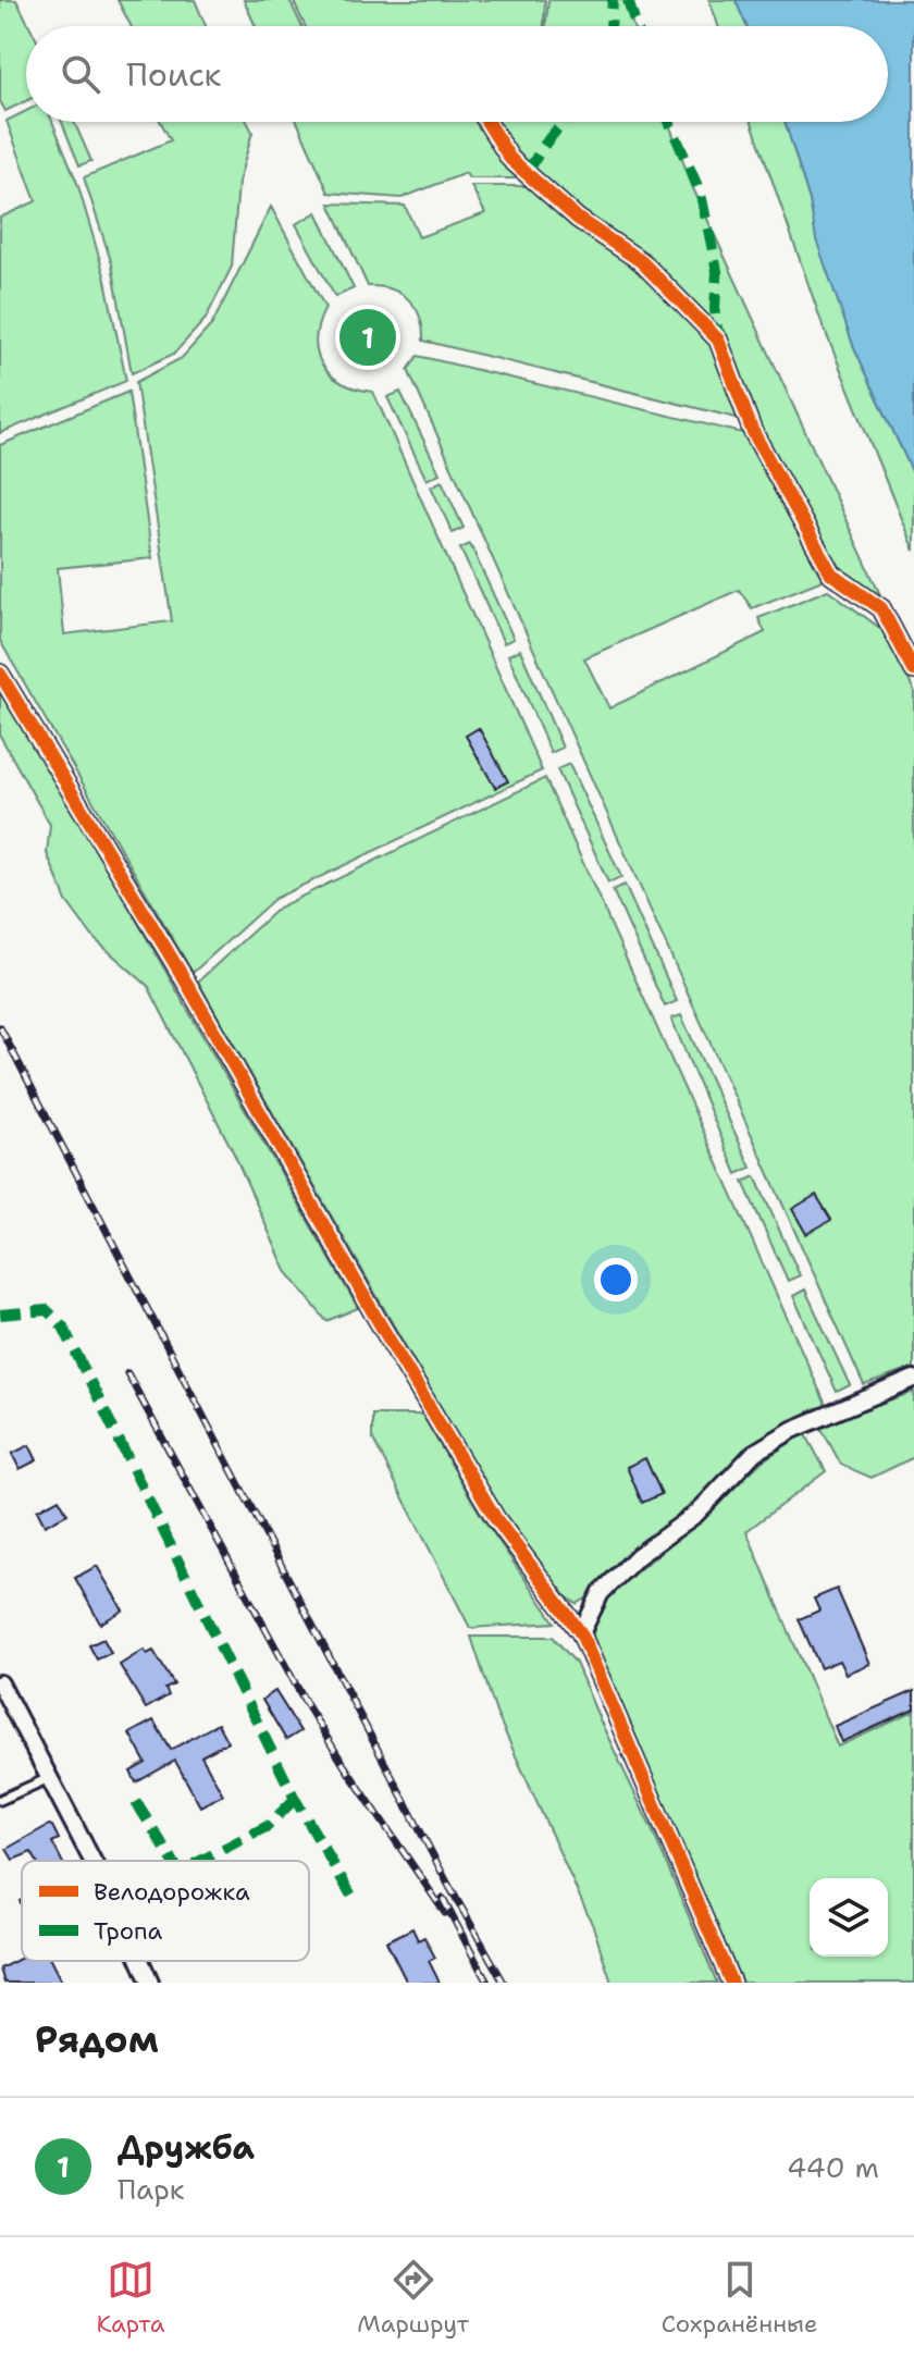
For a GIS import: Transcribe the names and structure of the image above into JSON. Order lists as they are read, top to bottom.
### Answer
{
  "legend": ["Велодорожка", "Тропа"],
  "page": {
    "search": "Поиск",
    "pins": "1",
    "heading": "Рядом",
    "list": [
      {
        "mark": "1",
        "name": "Дружба",
        "note": "Парк",
        "value": "440 m"
      }
    ],
    "nav": ["Карта", "Маршрут", "Сохранённые"]
  }
}
